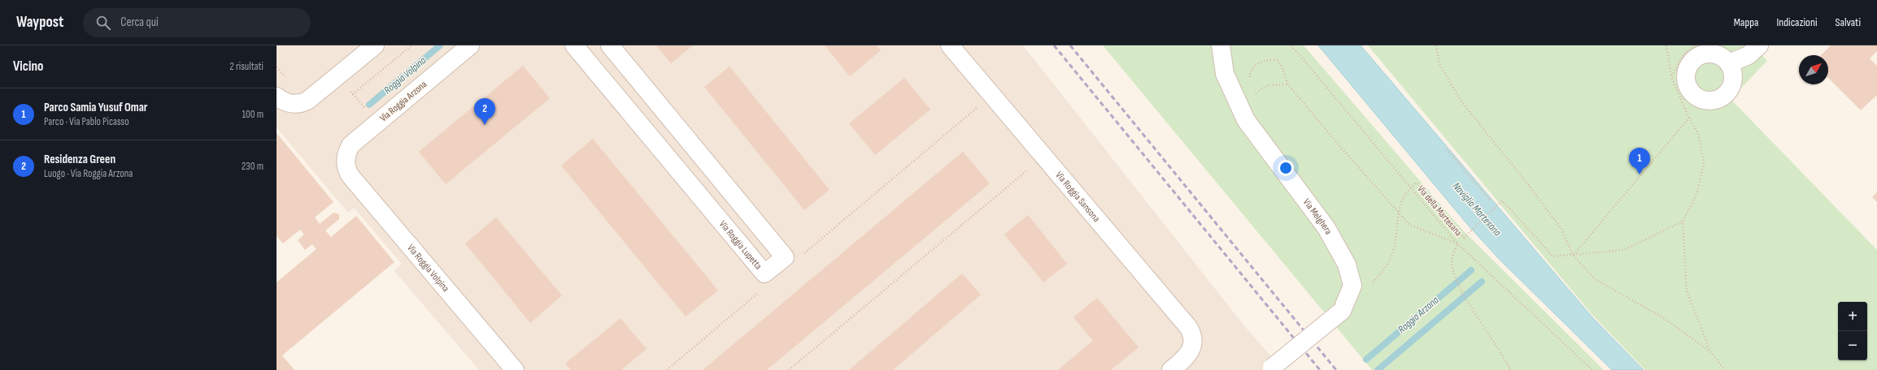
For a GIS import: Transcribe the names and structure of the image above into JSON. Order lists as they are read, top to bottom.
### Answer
{
  "streets": {
    "street": [
      "Via Roggia Arzona",
      "Via Roggia Sansona",
      "Via Melghera",
      "Via Roggia Lupetta",
      "Via Roggia Volpina"
    ],
    "path": ["Via della Martesana"]
  },
  "crossings": [
    ["Via Roggia Arzona", "Via Roggia Volpina"]
  ],
  "water": ["Roggia Volpina", "Naviglio Martesana", "Roggia Arzona"],
  "north": "top right",
  "page": {
    "header": "Waypost",
    "search": "Cerca qui",
    "nav": ["Mappa", "Indicazioni", "Salvati"],
    "heading": ["Vicino", "2 risultati"],
    "list": [
      {
        "mark": "1",
        "name": "Parco Samia Yusuf Omar",
        "note": "Parco · Via Pablo Picasso",
        "value": "100 m"
      },
      {
        "mark": "2",
        "name": "Residenza Green",
        "note": "Luogo · Via Roggia Arzona",
        "value": "230 m"
      }
    ],
    "pins": ["2", "1"],
    "map_buttons": ["+", "−"]
  }
}
